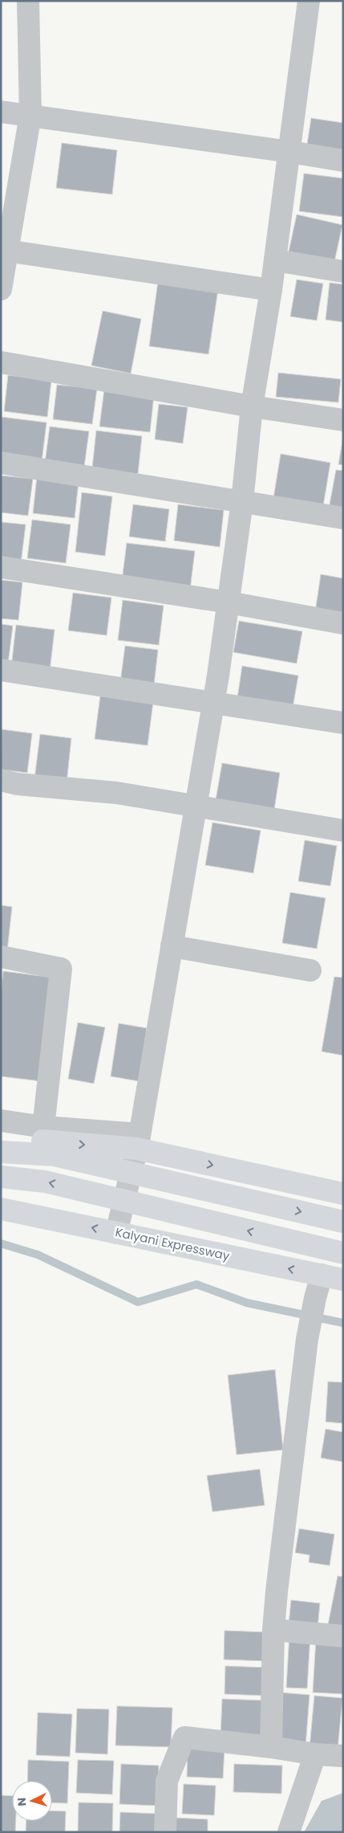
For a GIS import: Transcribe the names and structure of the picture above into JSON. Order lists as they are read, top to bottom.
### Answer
{
  "streets": {
    "highway": ["Kalyani Expressway"]
  },
  "north": "left"
}
